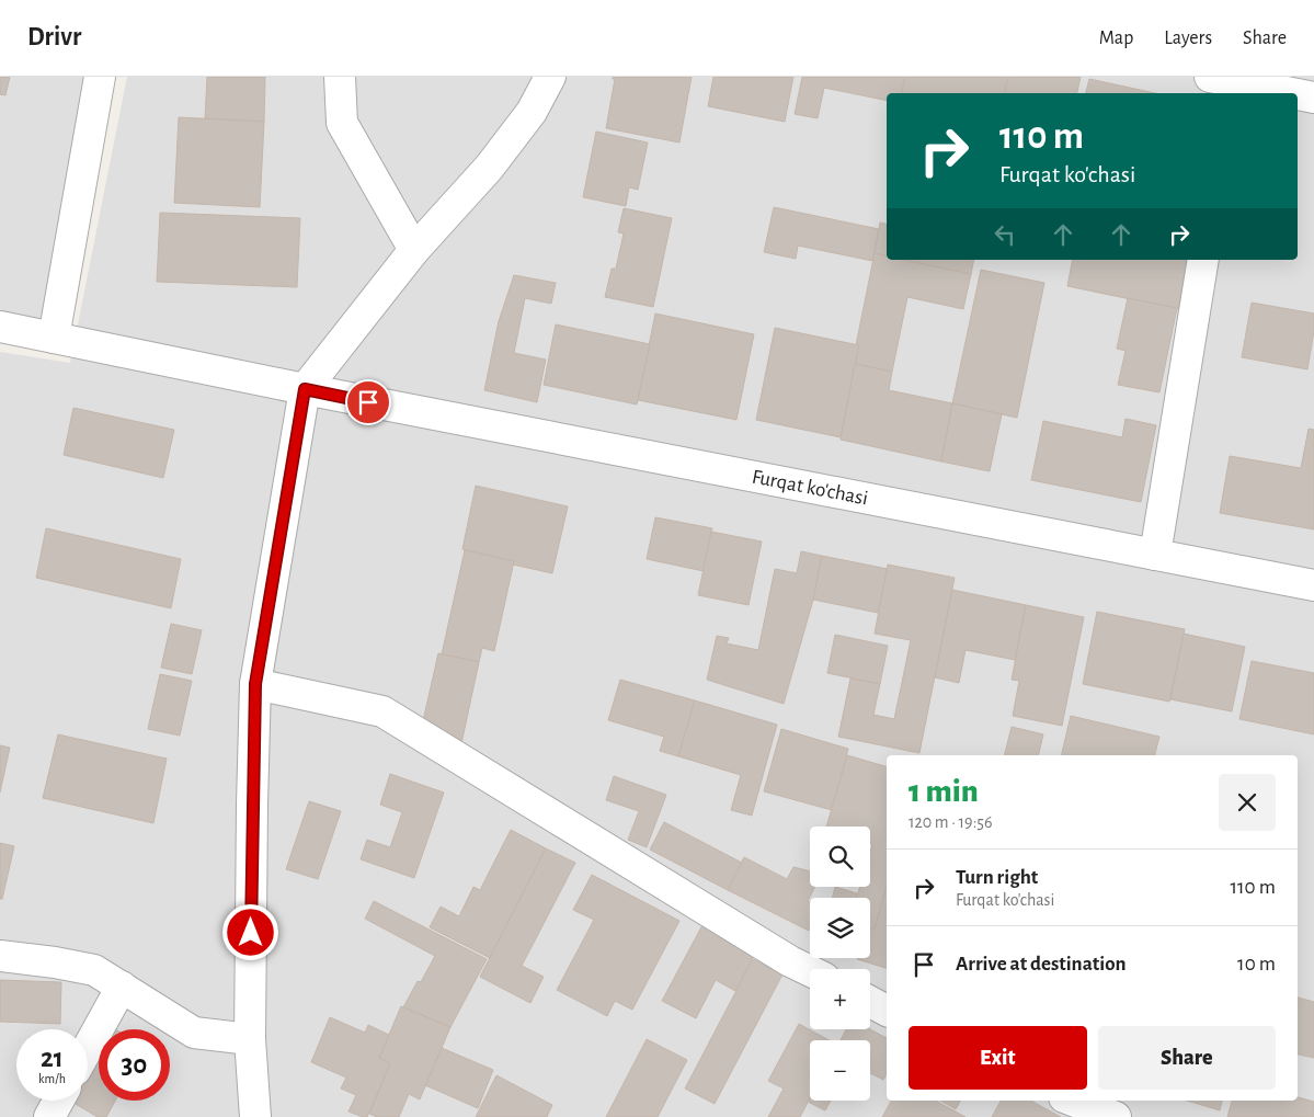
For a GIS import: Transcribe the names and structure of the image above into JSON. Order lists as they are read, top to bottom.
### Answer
{
  "streets": {
    "street": ["Furqat ko'chasi"]
  },
  "page": {
    "header": "Drivr",
    "nav": ["Map", "Layers", "Share"],
    "turn": ["110 m", "Furqat ko'chasi"],
    "heading": ["1 min", "120 m · 19:56"],
    "map_buttons": ["+", "−"],
    "list": [
      {
        "name": "Turn right",
        "note": "Furqat ko'chasi",
        "value": "110 m"
      },
      {
        "name": "Arrive at destination",
        "value": "10 m"
      }
    ],
    "buttons": ["Exit", "Share"],
    "speed": "21 km/h",
    "limit": "30"
  }
}
